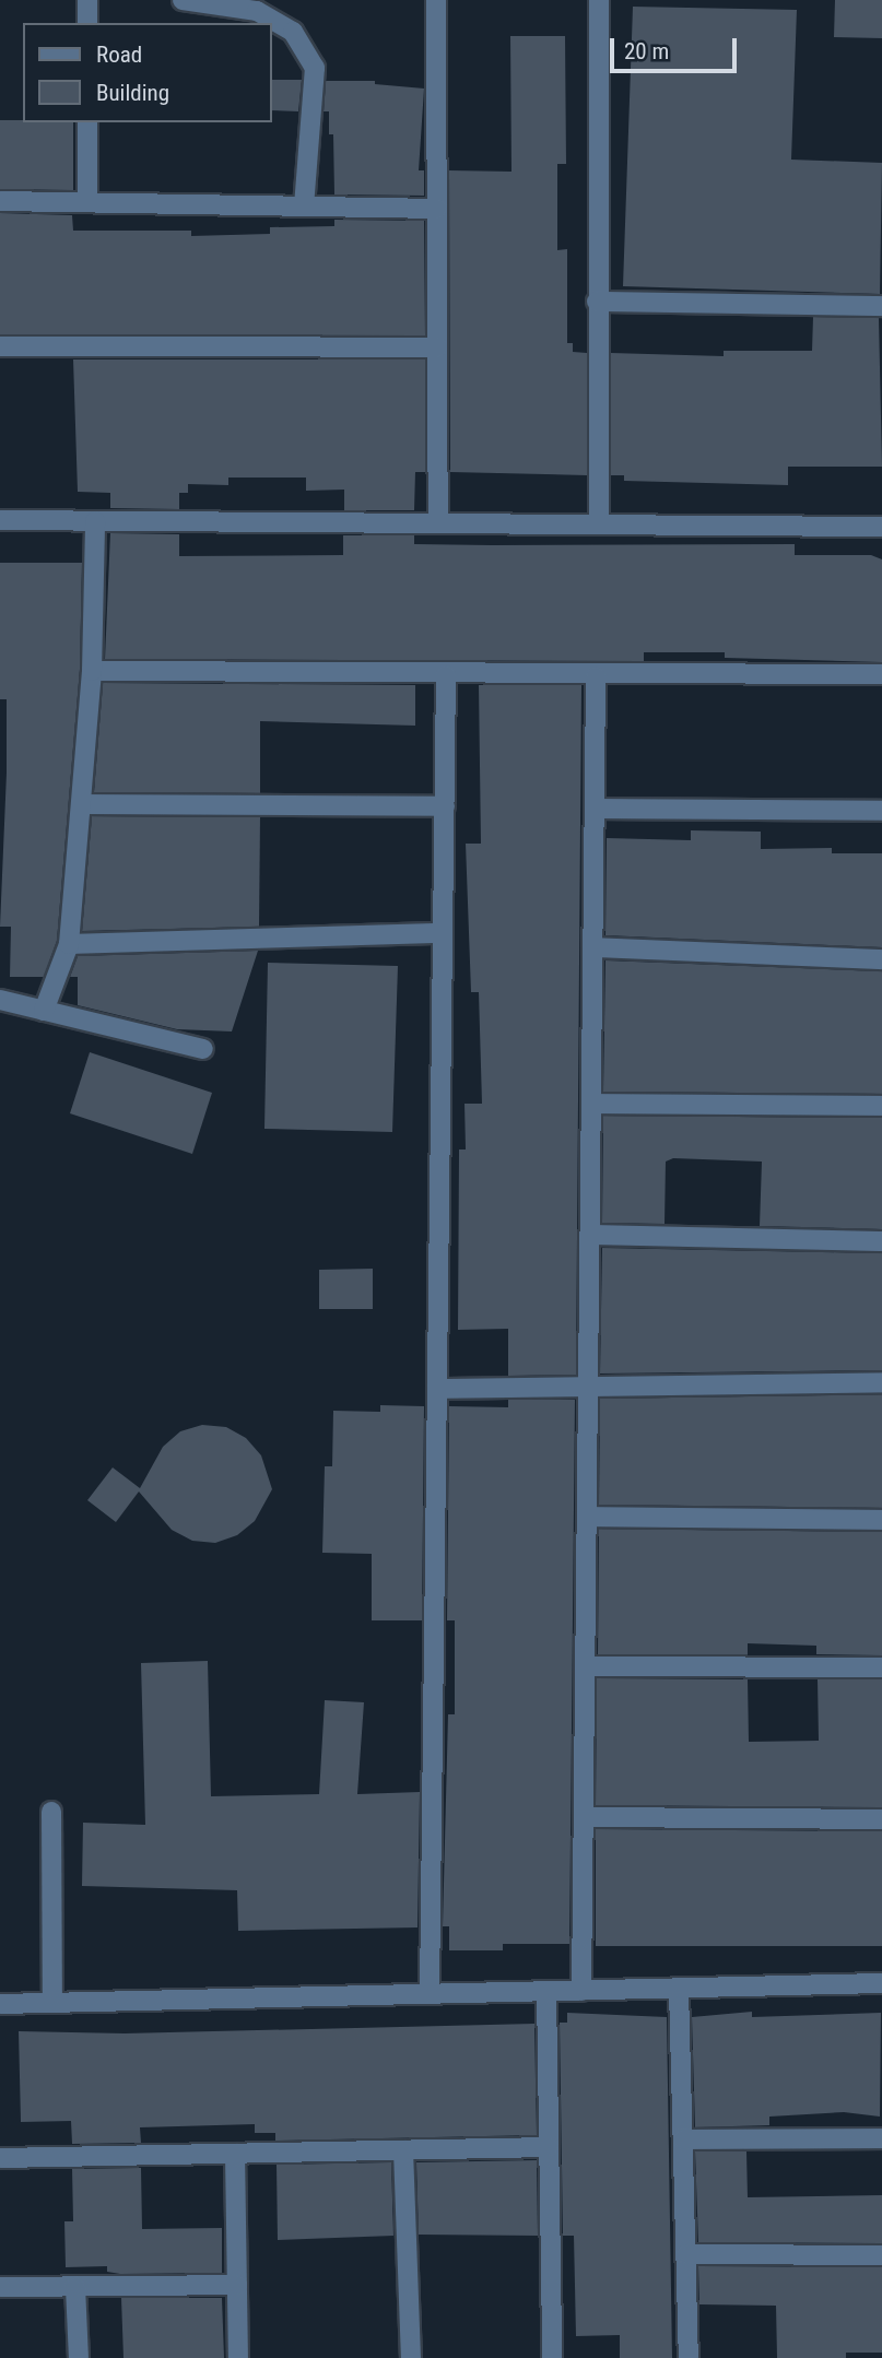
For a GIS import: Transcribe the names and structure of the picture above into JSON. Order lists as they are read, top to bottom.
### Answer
{
  "legend": ["Road", "Building"],
  "scale_bar": "20 m"
}
